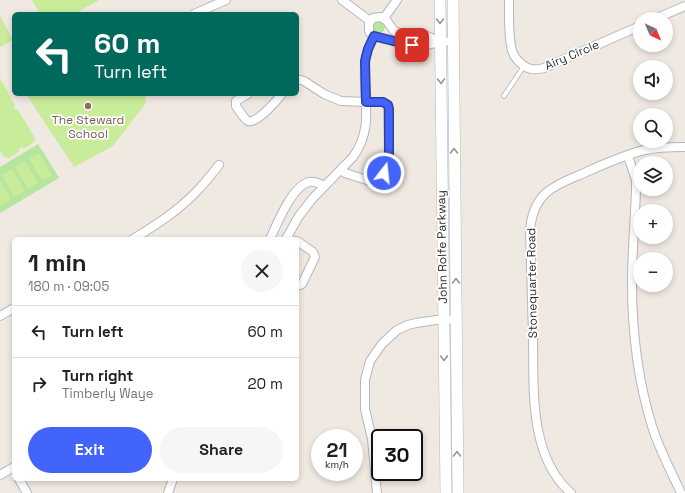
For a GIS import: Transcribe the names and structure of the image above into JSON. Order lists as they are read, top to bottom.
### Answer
{
  "streets": {
    "main road": ["John Rolfe Parkway"],
    "street": ["Airy Circle", "Stonequarter Road"]
  },
  "places": ["The Steward School"],
  "north": "bottom right",
  "page": {
    "map_buttons": ["+", "−"],
    "turn": ["60 m", "Turn left"],
    "heading": ["1 min", "180 m · 09:05"],
    "list": [
      {
        "name": "Turn left",
        "value": "60 m"
      },
      {
        "name": "Turn right",
        "note": "Timberly Waye",
        "value": "20 m"
      }
    ],
    "buttons": ["Exit", "Share"],
    "speed": "21 km/h",
    "limit": "30"
  }
}
